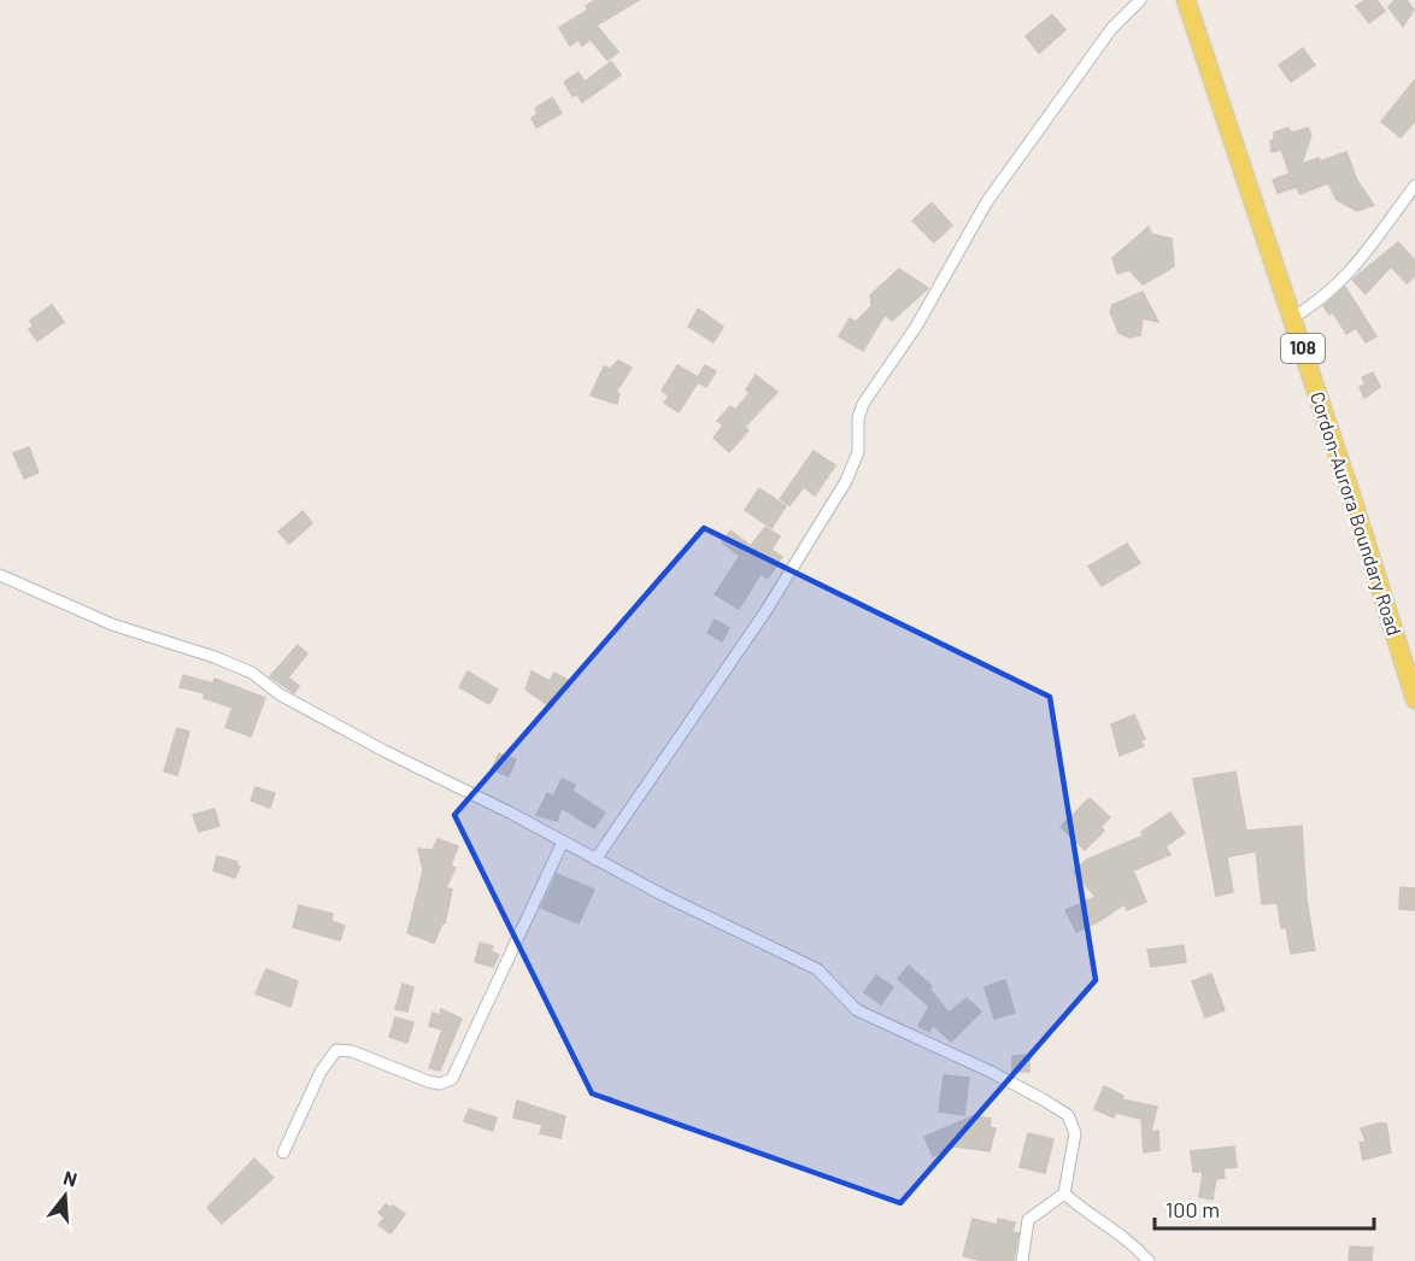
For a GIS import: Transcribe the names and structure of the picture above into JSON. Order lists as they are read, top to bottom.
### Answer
{
  "streets": {
    "main road": ["108", "Cordon-Aurora Boundary Road"]
  },
  "scale_bar": "100 m",
  "north": "top"
}
